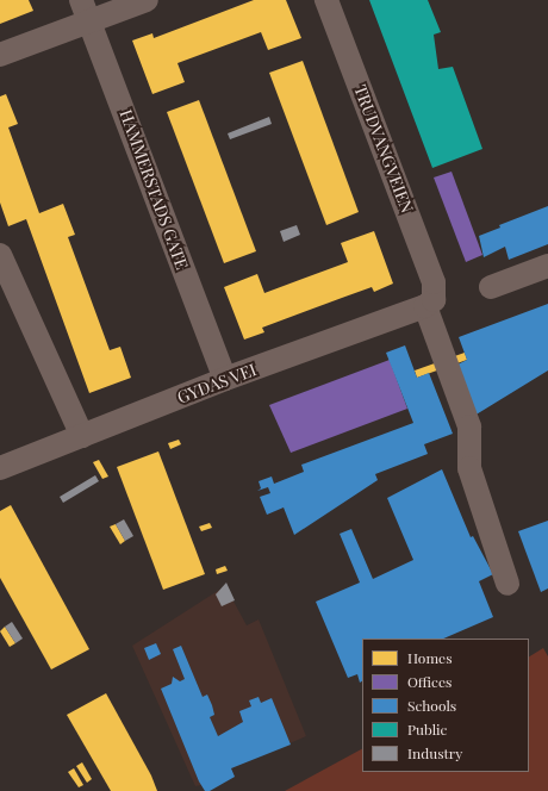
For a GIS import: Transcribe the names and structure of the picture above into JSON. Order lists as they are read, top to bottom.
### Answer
{
  "streets": {
    "street": ["TRUDVANGVEIEN", "HAMMERSTADS GATE", "GYDAS VEI"]
  },
  "crossings": [
    ["TRUDVANGVEIEN", "GYDAS VEI"],
    ["HAMMERSTADS GATE", "GYDAS VEI"]
  ],
  "legend": [
    "Homes",
    "Offices",
    "Schools",
    "Public",
    "Industry"
  ]
}
